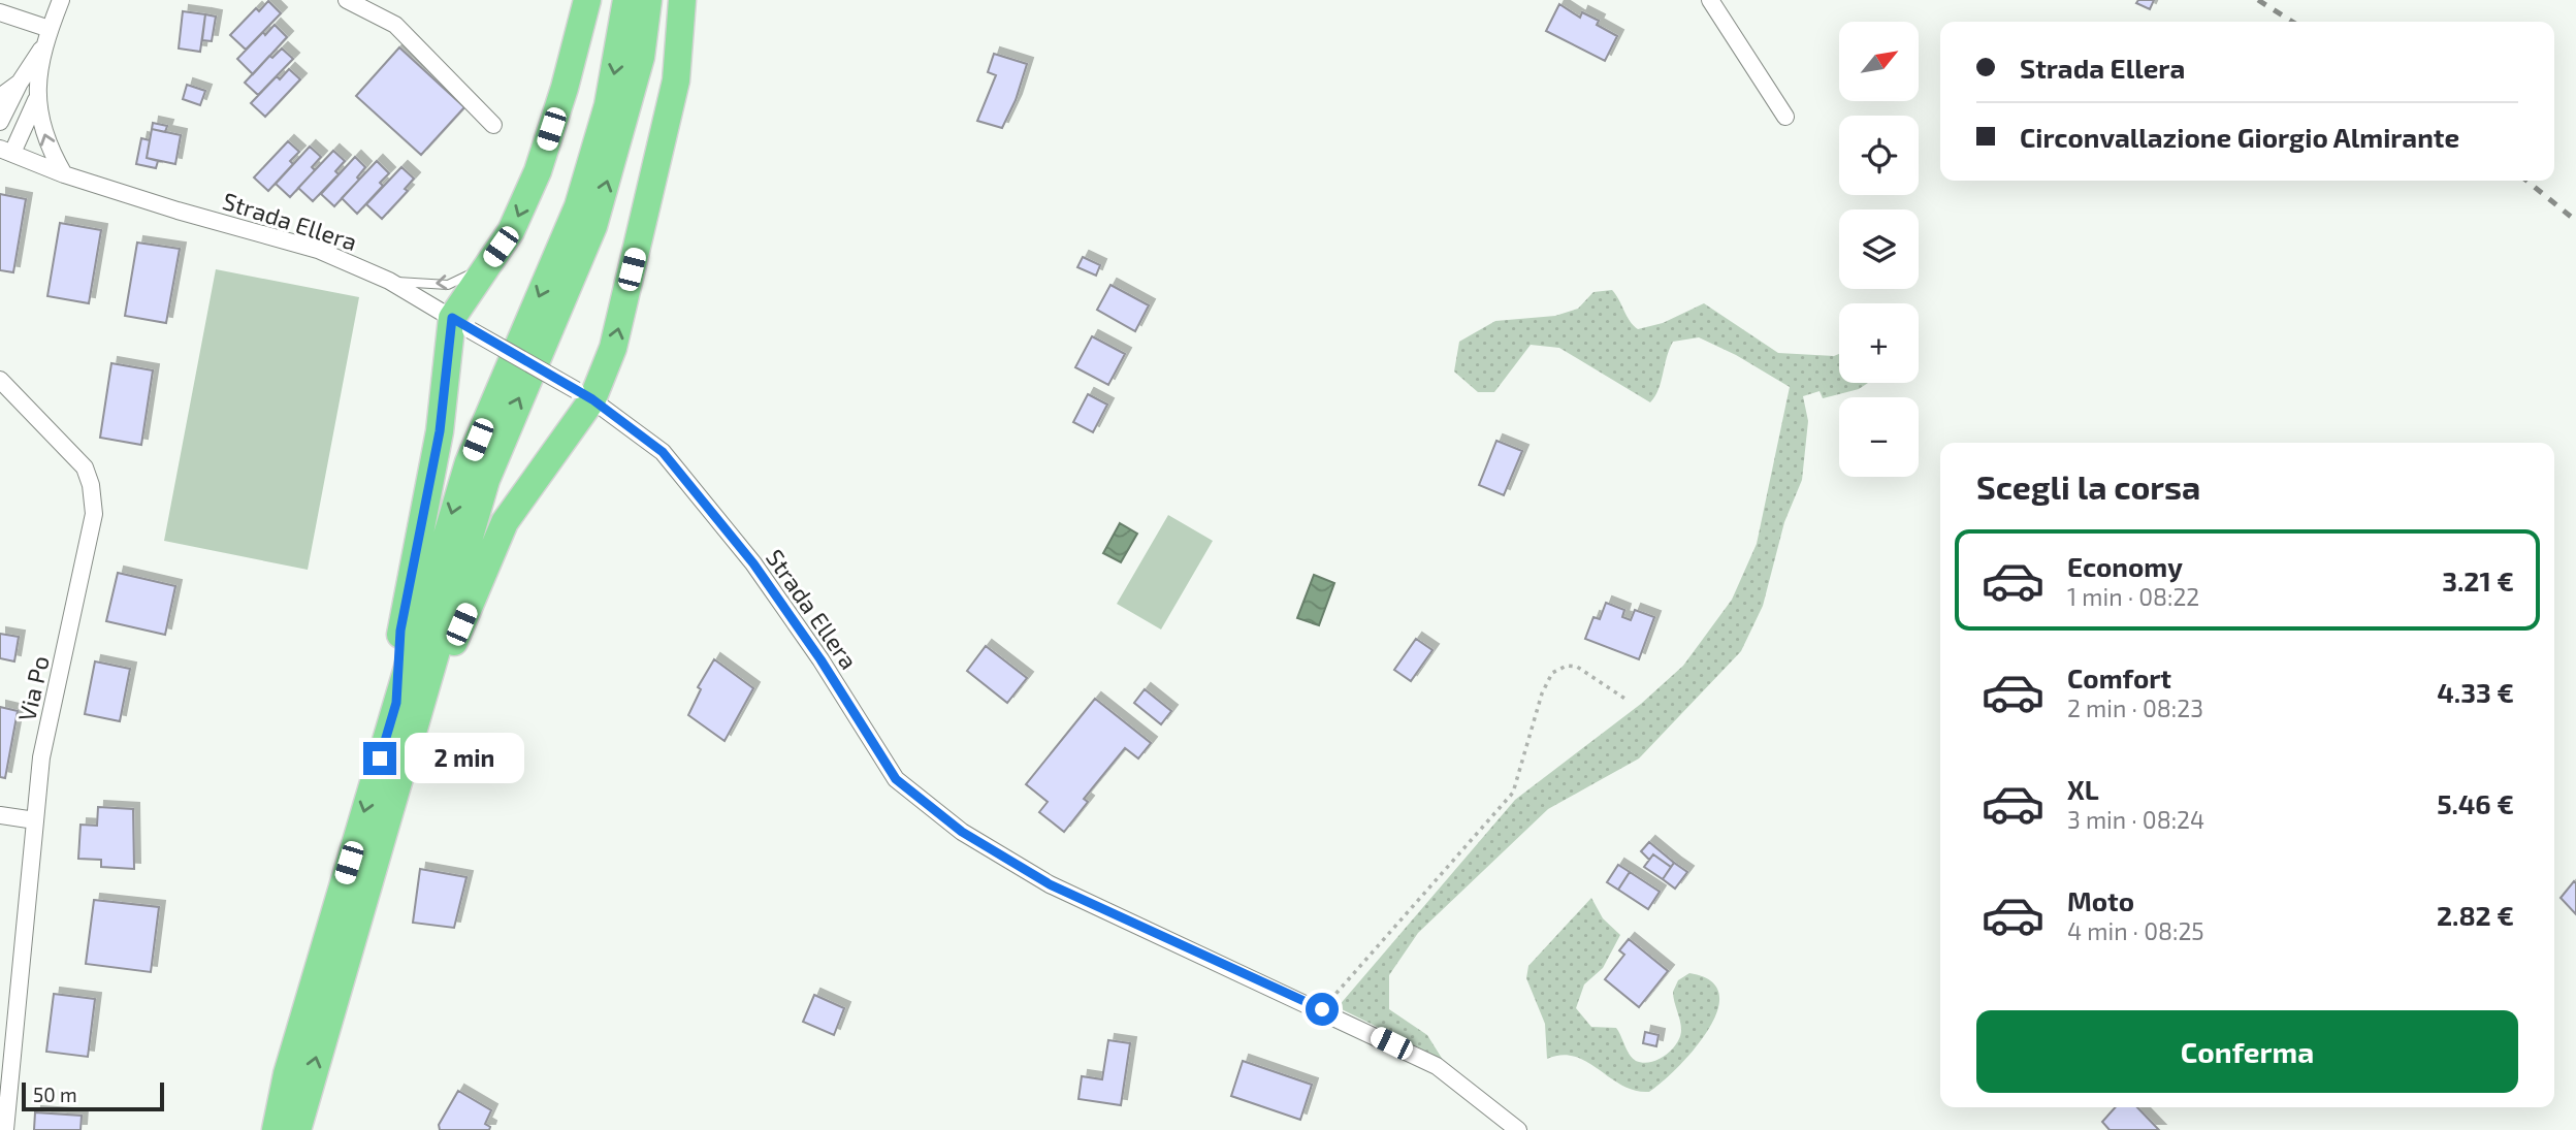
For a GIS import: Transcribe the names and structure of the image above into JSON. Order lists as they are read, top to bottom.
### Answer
{
  "streets": {
    "street": ["Strada Ellera", "Via Po"]
  },
  "scale_bar": "50 m",
  "north": "top right",
  "page": {
    "map_buttons": ["+", "−"],
    "banner": ["Strada Ellera", "Circonvallazione Giorgio Almirante"],
    "heading": "Scegli la corsa",
    "list": [
      {
        "name": "Economy",
        "note": "1 min · 08:22",
        "value": "3.21 €"
      },
      {
        "name": "Comfort",
        "note": "2 min · 08:23",
        "value": "4.33 €"
      },
      {
        "name": "XL",
        "note": "3 min · 08:24",
        "value": "5.46 €"
      },
      {
        "name": "Moto",
        "note": "4 min · 08:25",
        "value": "2.82 €"
      }
    ],
    "bubble": "2 min",
    "buttons": "Conferma",
    "scale": "50 m"
  }
}
